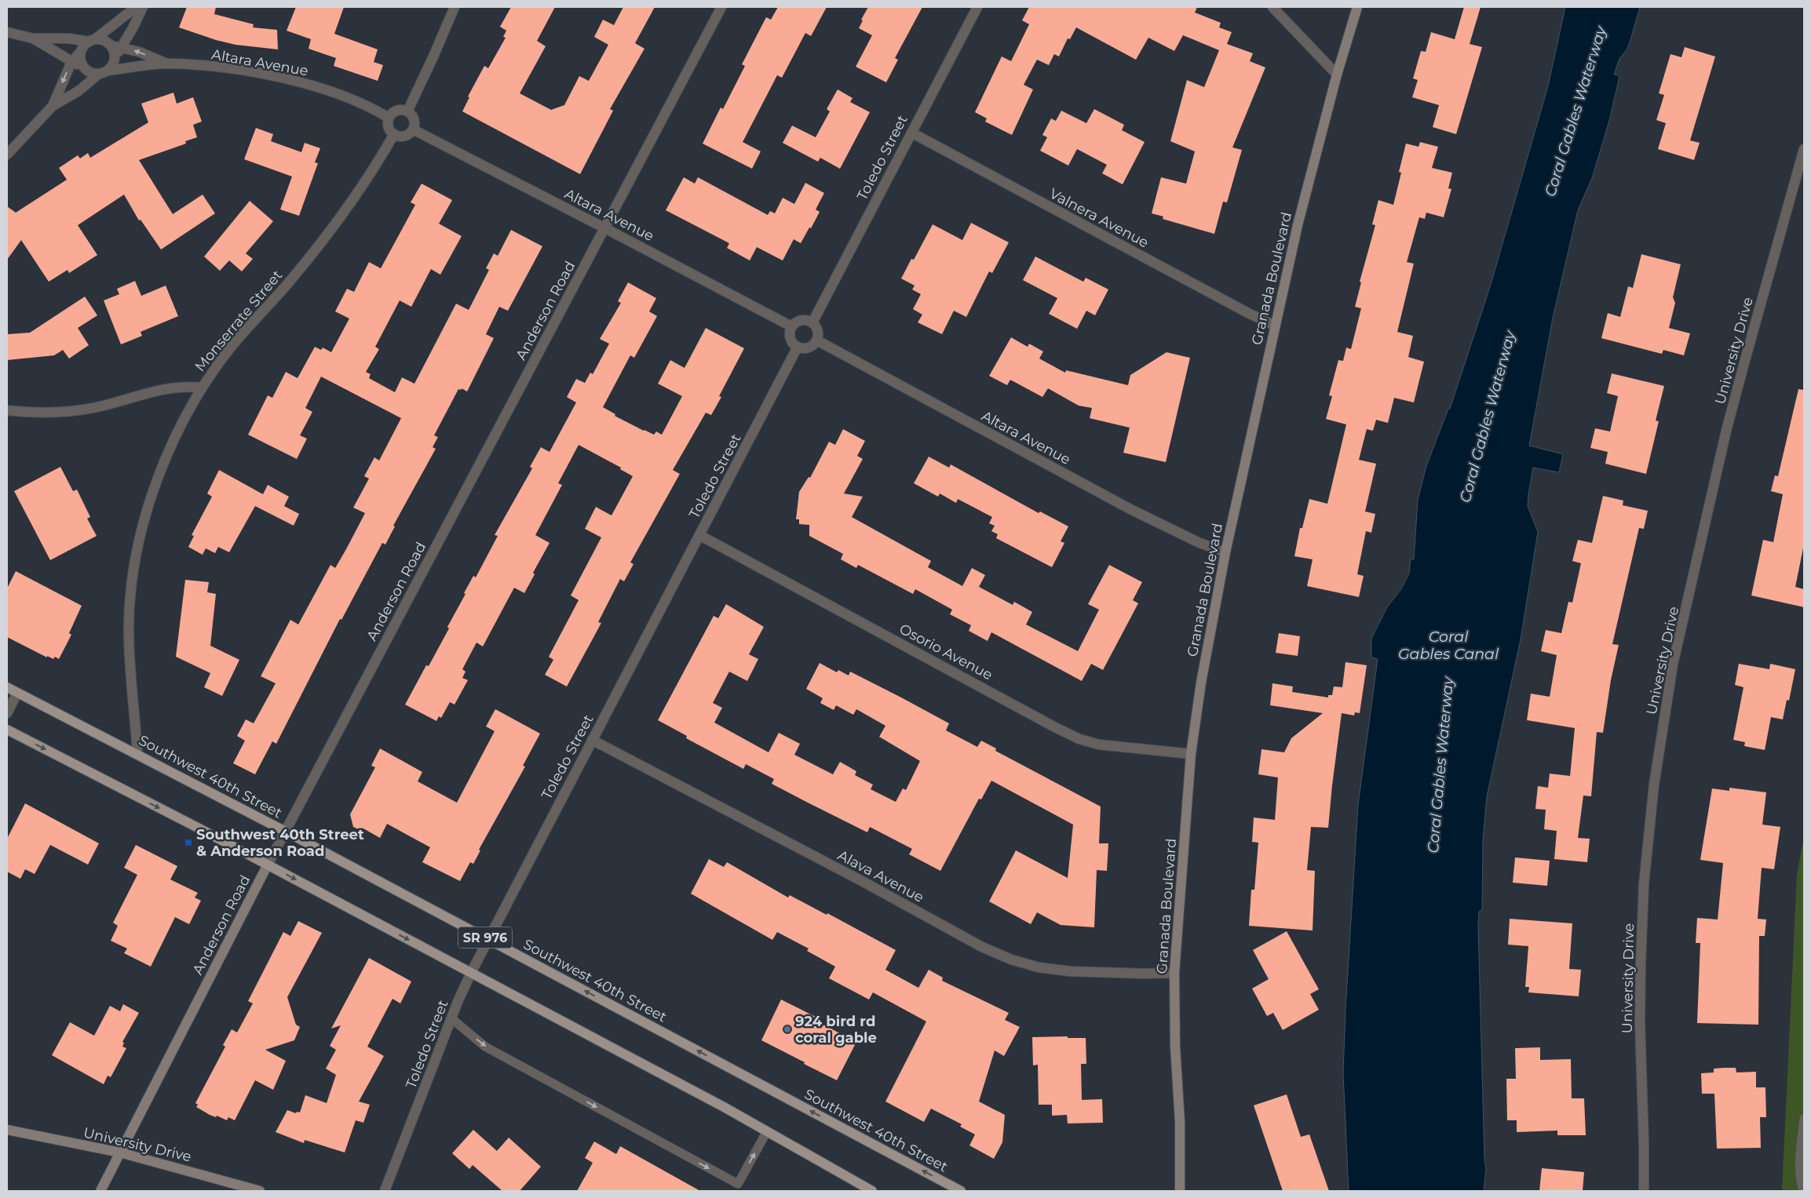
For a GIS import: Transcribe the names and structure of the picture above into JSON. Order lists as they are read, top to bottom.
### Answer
{
  "streets": {
    "main road": ["Southwest 40th Street", "SR 976"],
    "street": [
      "Altara Avenue",
      "Toledo Street",
      "Valnera Avenue",
      "Granada Boulevard",
      "Anderson Road",
      "Monserrate Street",
      "University Drive",
      "Osorio Avenue",
      "Alava Avenue"
    ]
  },
  "crossings": [
    ["Altara Avenue", "Toledo Street"],
    ["Altara Avenue", "Granada Boulevard"],
    ["Altara Avenue", "Anderson Road"],
    ["Altara Avenue", "Monserrate Street"],
    ["Toledo Street", "Valnera Avenue"],
    ["Toledo Street", "Osorio Avenue"],
    ["Toledo Street", "Southwest 40th Street"],
    ["Toledo Street", "Alava Avenue"],
    ["Toledo Street", "SR 976"],
    ["Valnera Avenue", "Granada Boulevard"],
    ["Granada Boulevard", "Osorio Avenue"],
    ["Granada Boulevard", "Alava Avenue"],
    ["Anderson Road", "University Drive"],
    ["Anderson Road", "Southwest 40th Street"],
    ["Anderson Road", "SR 976"],
    ["Monserrate Street", "Southwest 40th Street"]
  ],
  "water": ["Coral Gables Waterway", "Coral Gables Canal"],
  "places": {
    "transit": ["Southwest 40th Street & Anderson Road"],
    "other": ["924 bird rd coral gable"]
  }
}
